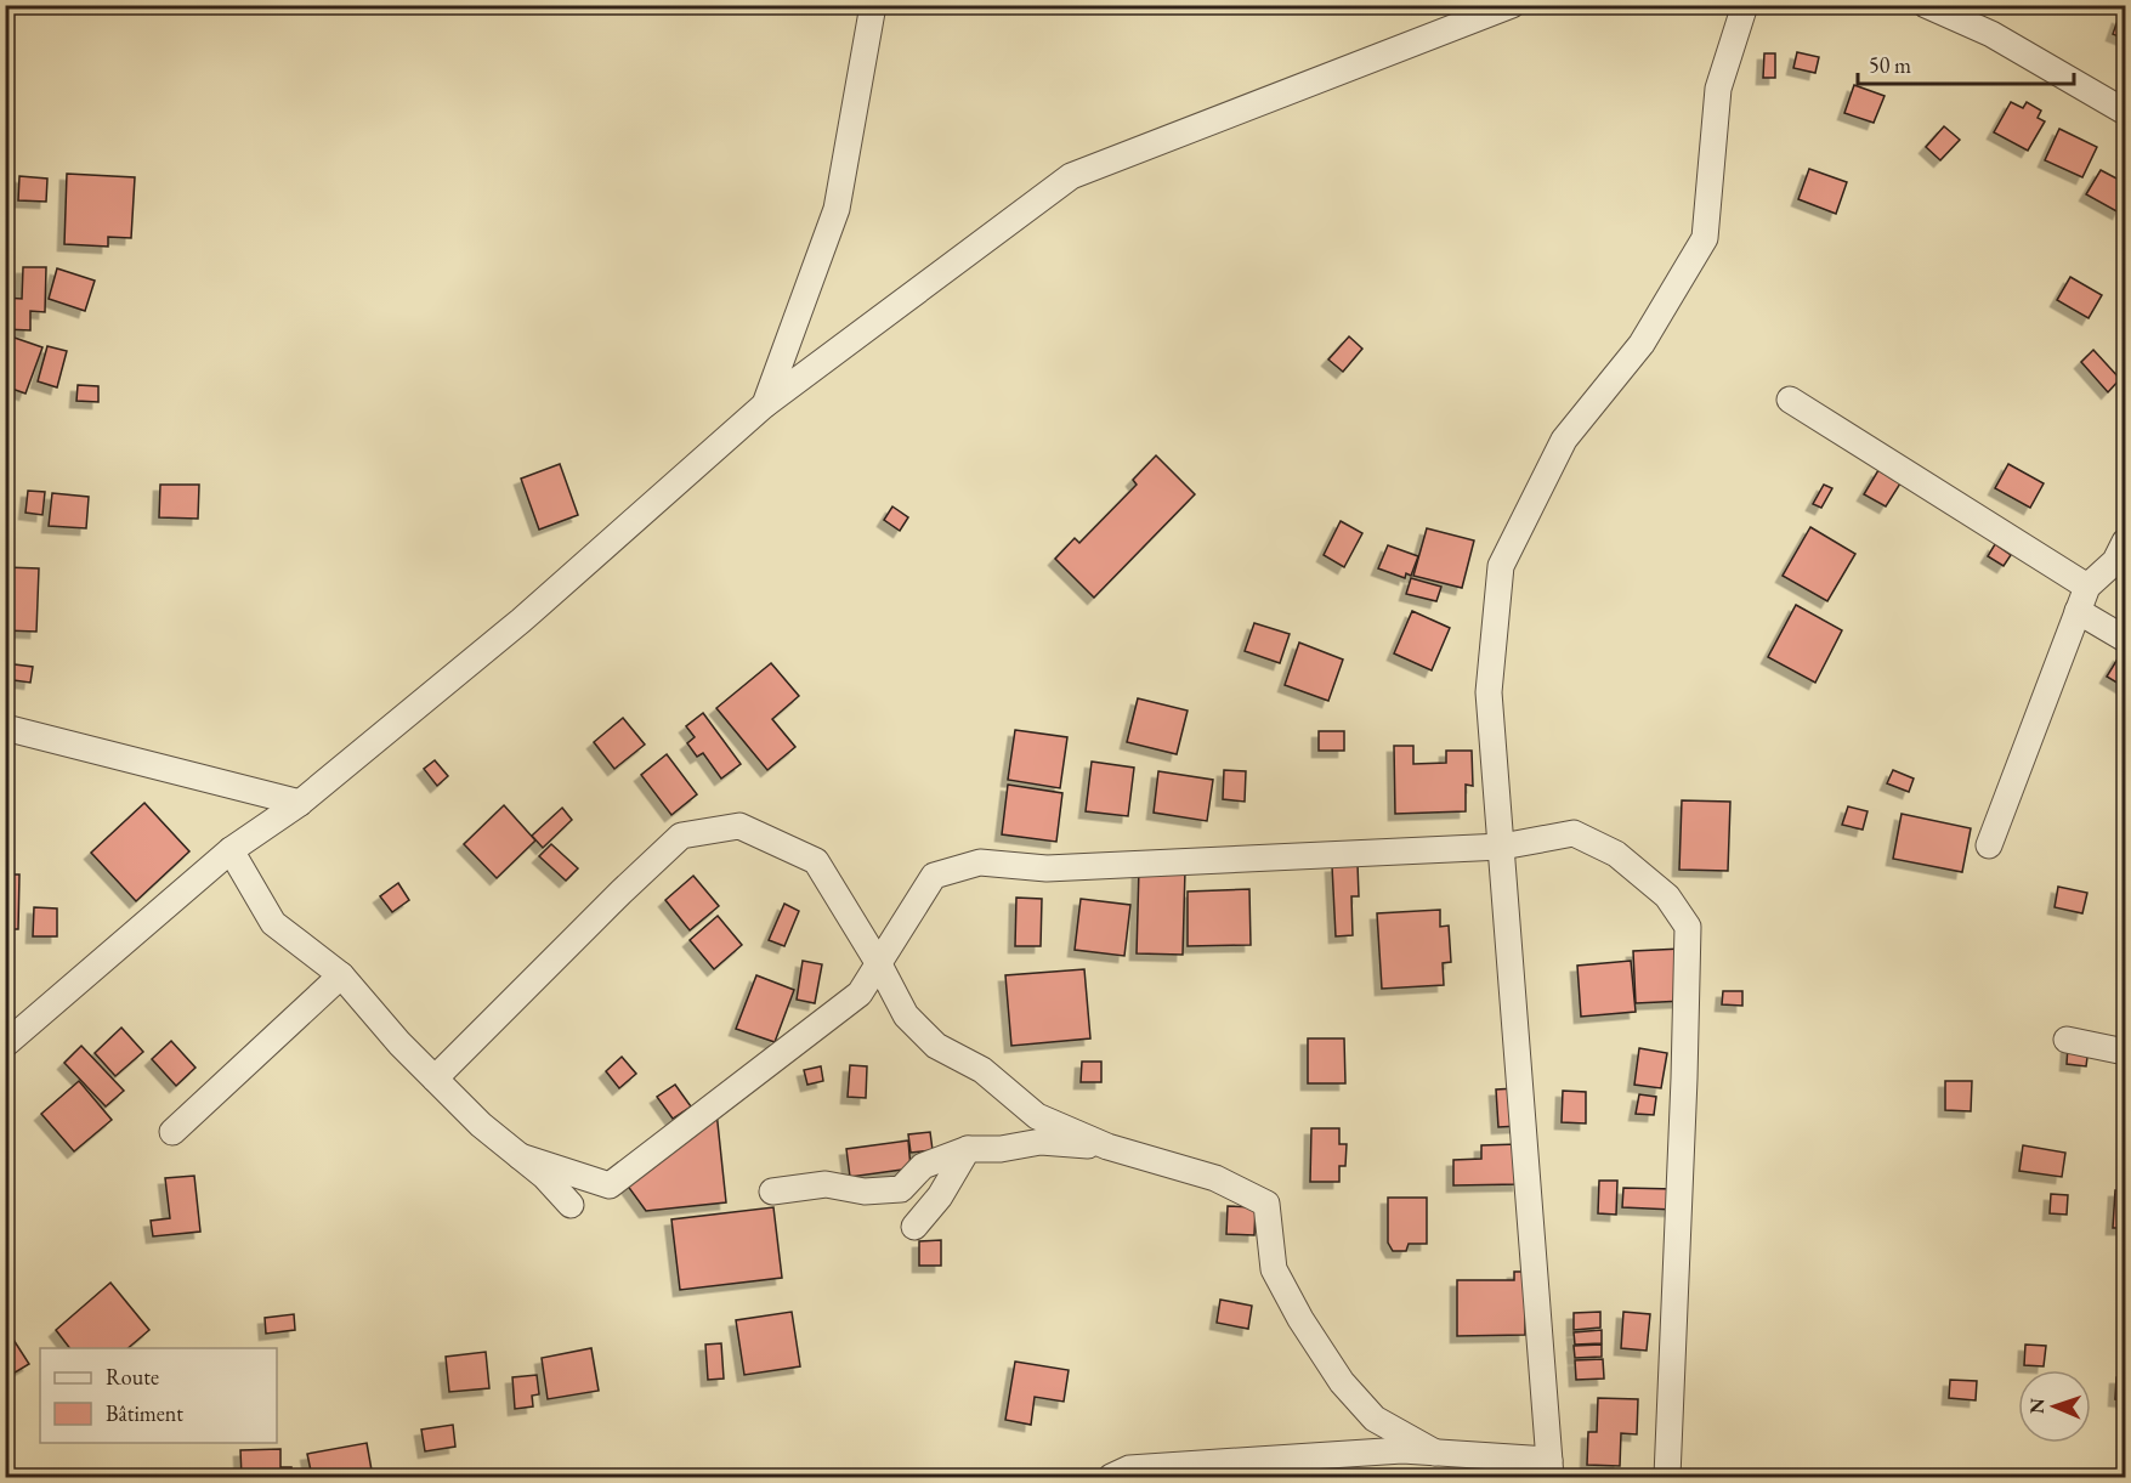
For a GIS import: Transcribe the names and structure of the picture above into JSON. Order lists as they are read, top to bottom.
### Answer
{
  "legend": ["Route", "Bâtiment"],
  "scale_bar": "50 m",
  "north": "left"
}
